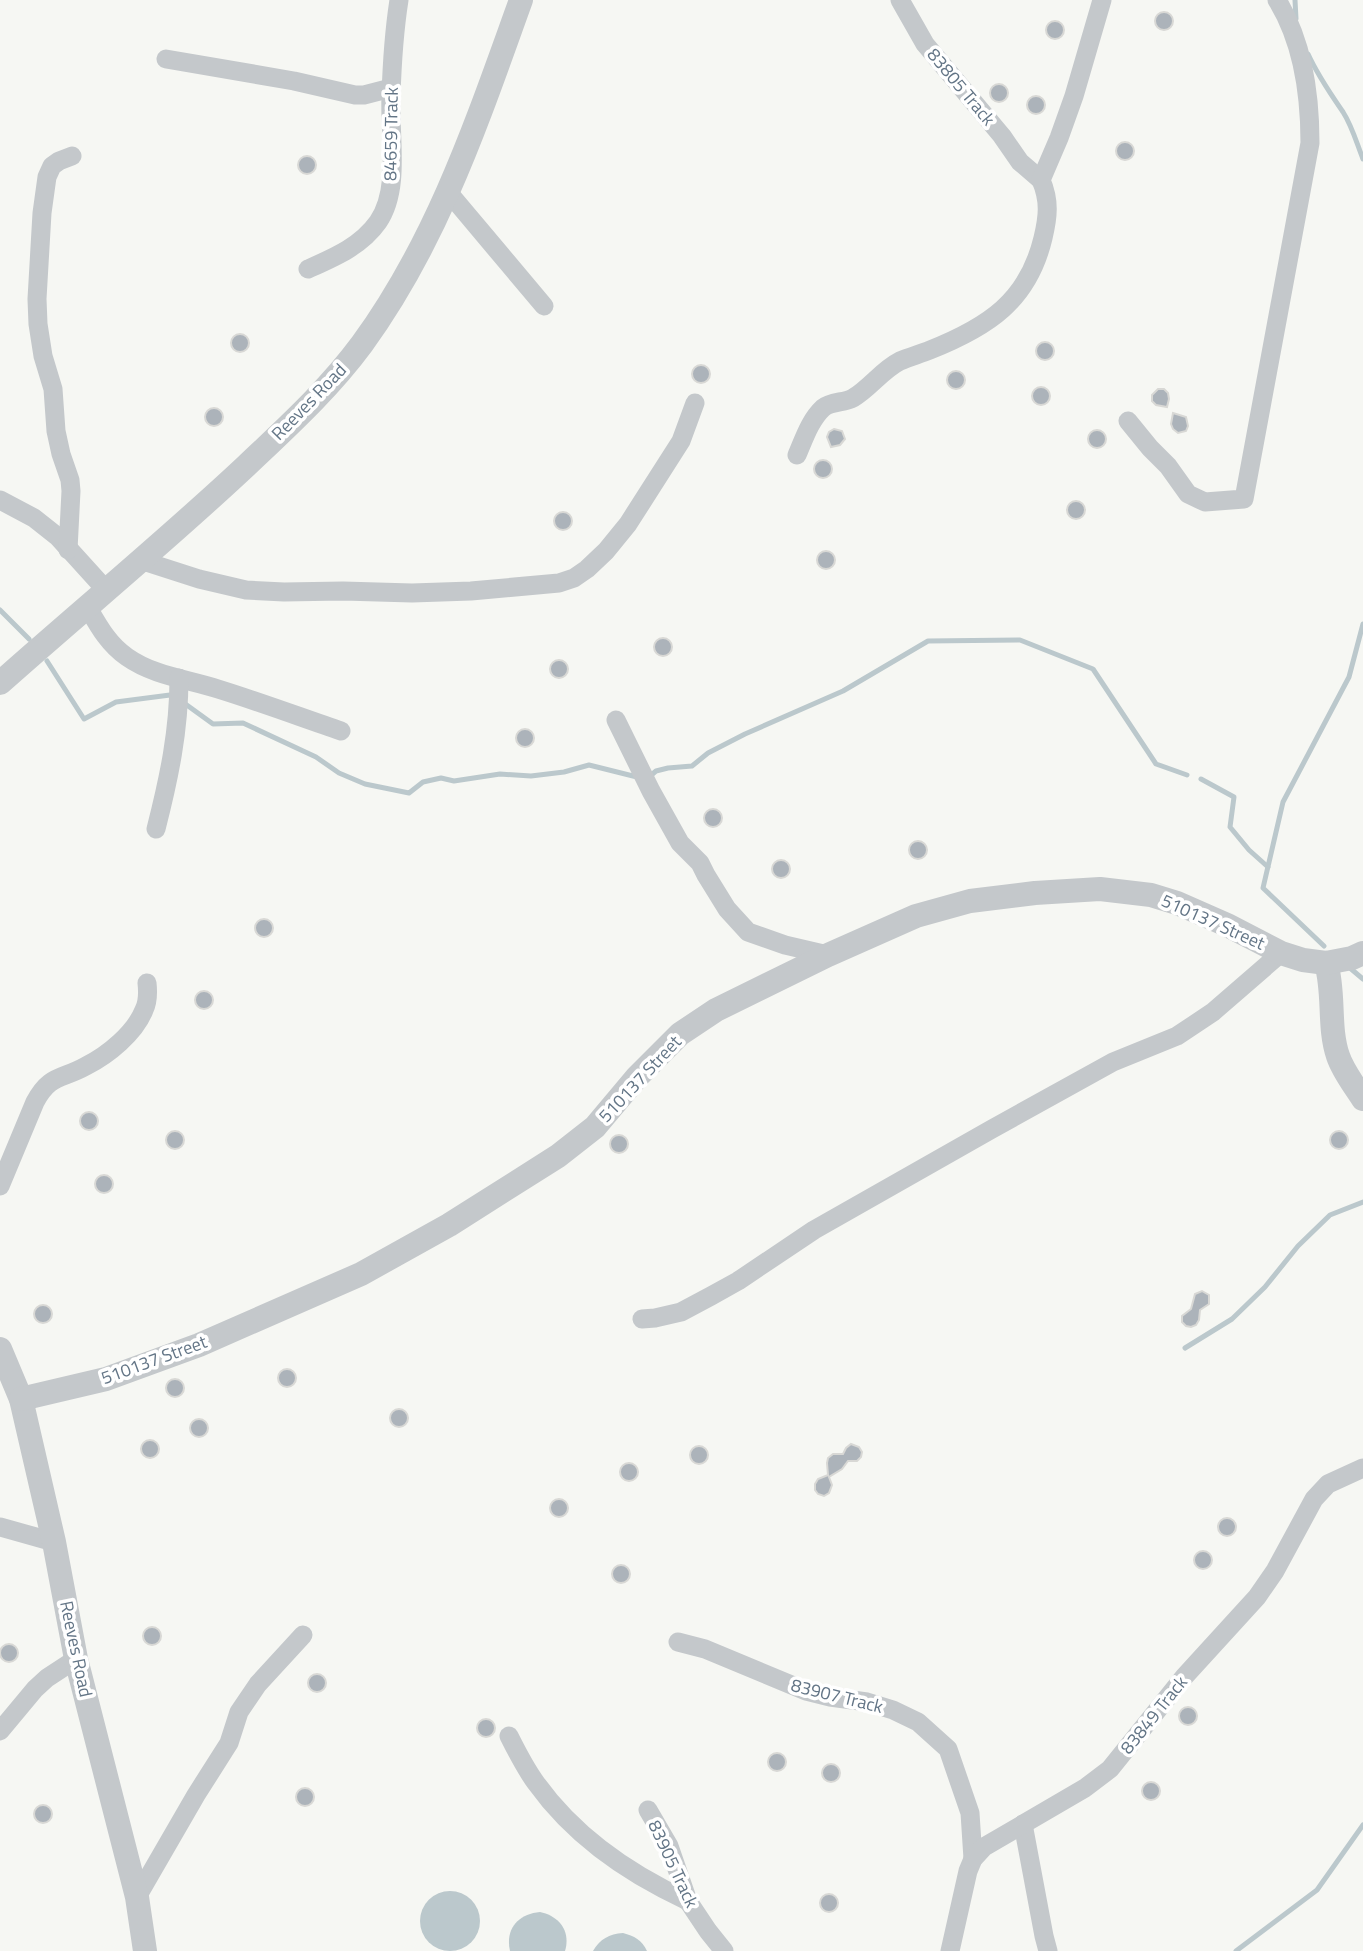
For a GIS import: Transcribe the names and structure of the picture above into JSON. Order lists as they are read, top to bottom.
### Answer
{
  "streets": {
    "street": [
      "83805 Track",
      "84659 Track",
      "Reeves Road",
      "510137 Street",
      "83907 Track",
      "83849 Track",
      "83905 Track"
    ]
  },
  "crossings": [
    ["Reeves Road", "510137 Street"],
    ["83907 Track", "83849 Track"]
  ]
}
